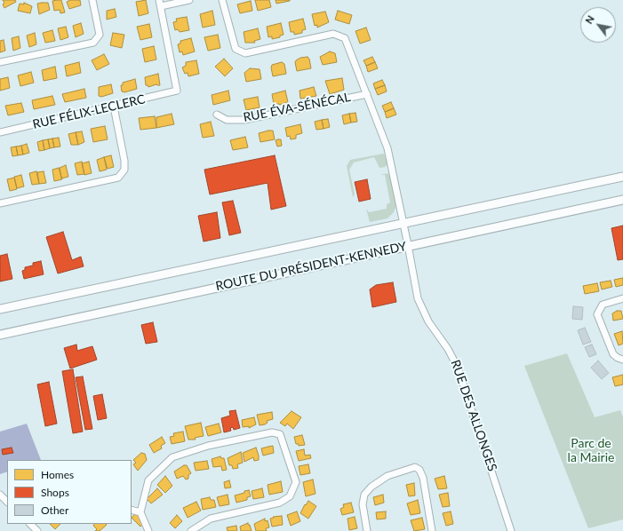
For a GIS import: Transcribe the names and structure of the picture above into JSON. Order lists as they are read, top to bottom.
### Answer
{
  "streets": {
    "main road": ["ROUTE DU PRÉSIDENT-KENNEDY"],
    "street": ["RUE ÉVA-SÉNÉCAL", "RUE FÉLIX-LECLERC", "RUE DES ALLONGES"]
  },
  "crossings": [
    ["RUE ÉVA-SÉNÉCAL", "RUE DES ALLONGES"],
    ["ROUTE DU PRÉSIDENT-KENNEDY", "RUE DES ALLONGES"]
  ],
  "parks": ["Parc de la Mairie"],
  "legend": ["Homes", "Shops", "Other"],
  "north": "top left"
}
